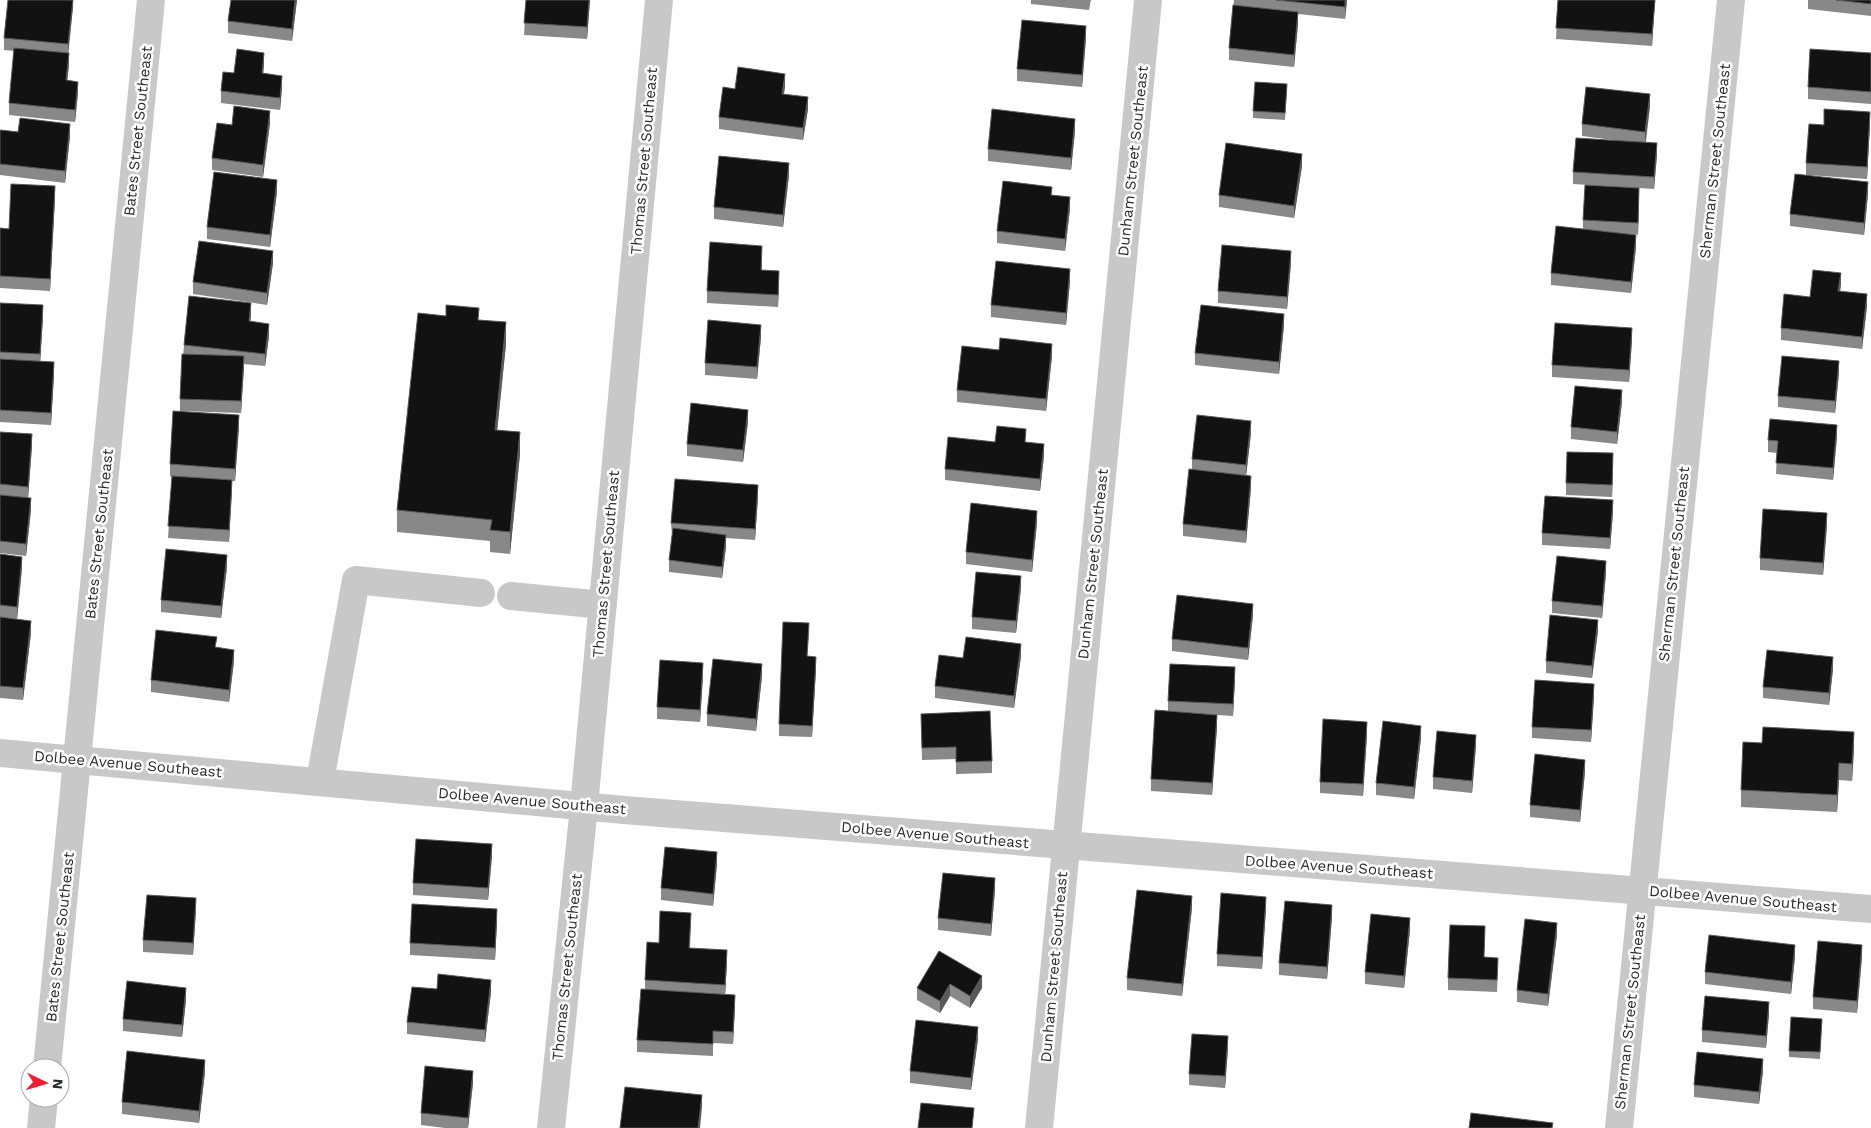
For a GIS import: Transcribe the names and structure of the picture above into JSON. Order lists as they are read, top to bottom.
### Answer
{
  "streets": {
    "street": [
      "Bates Street Southeast",
      "Thomas Street Southeast",
      "Dunham Street Southeast",
      "Sherman Street Southeast",
      "Dolbee Avenue Southeast"
    ]
  },
  "crossings": [
    ["Bates Street Southeast", "Dolbee Avenue Southeast"],
    ["Thomas Street Southeast", "Dolbee Avenue Southeast"],
    ["Dunham Street Southeast", "Dolbee Avenue Southeast"],
    ["Sherman Street Southeast", "Dolbee Avenue Southeast"]
  ],
  "north": "right"
}
